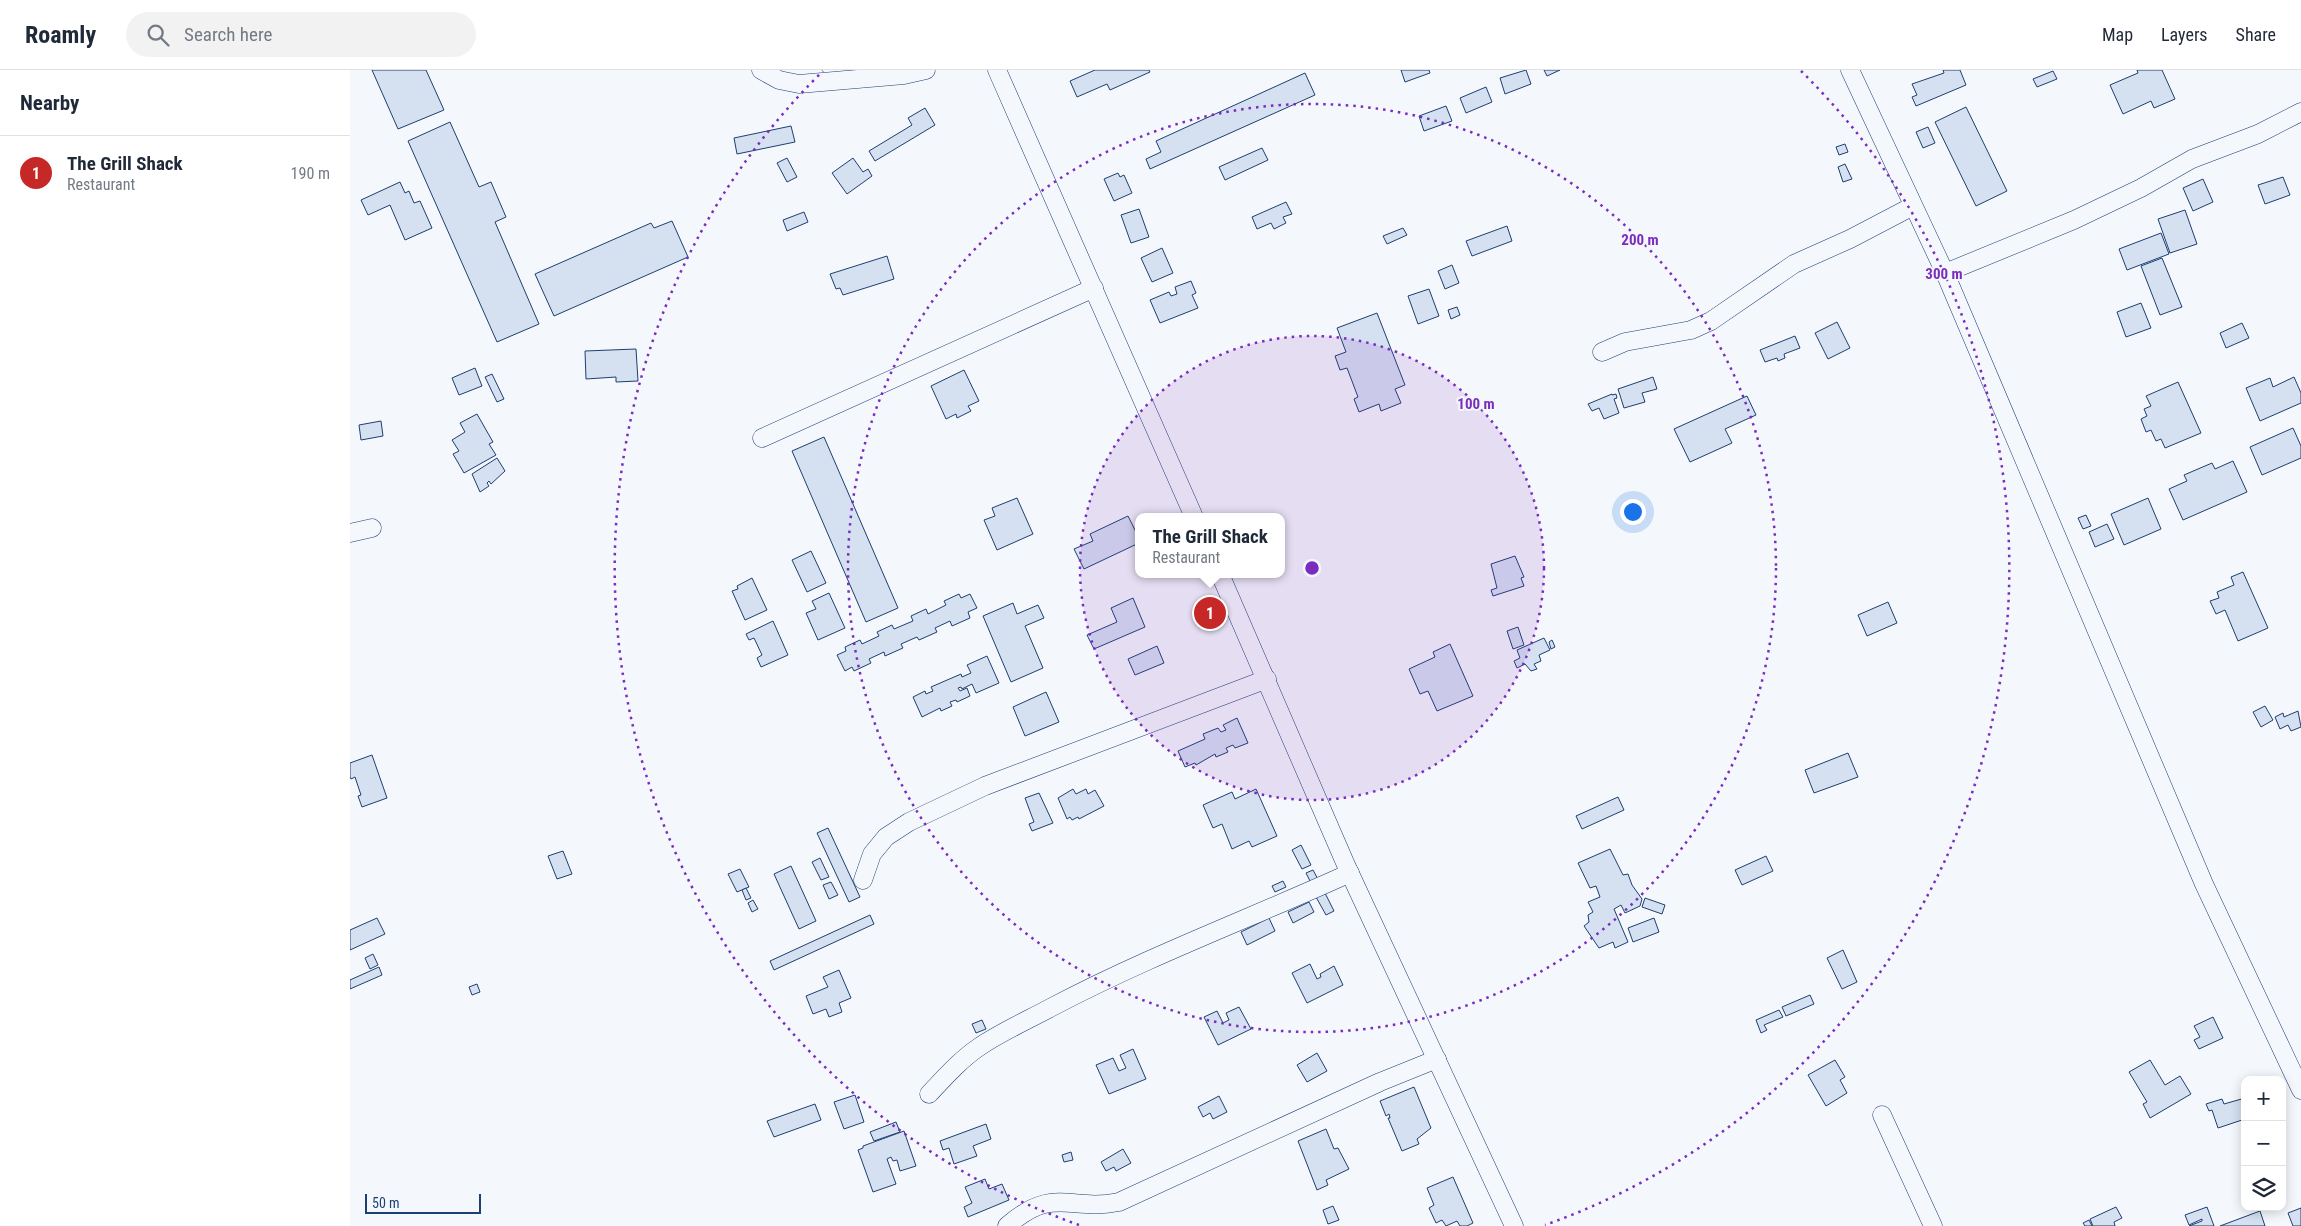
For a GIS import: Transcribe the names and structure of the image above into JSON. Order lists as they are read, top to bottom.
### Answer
{
  "scale_bar": "50 m",
  "page": {
    "header": "Roamly",
    "search": "Search here",
    "nav": ["Map", "Layers", "Share"],
    "heading": "Nearby",
    "list": [
      {
        "mark": "1",
        "name": "The Grill Shack",
        "note": "Restaurant",
        "value": "190 m"
      }
    ],
    "popup": ["The Grill Shack", "Restaurant"],
    "pins": "1",
    "map_buttons": ["+", "−"],
    "scale": "50 m"
  },
  "rings": ["200 m", "300 m", "100 m"]
}
